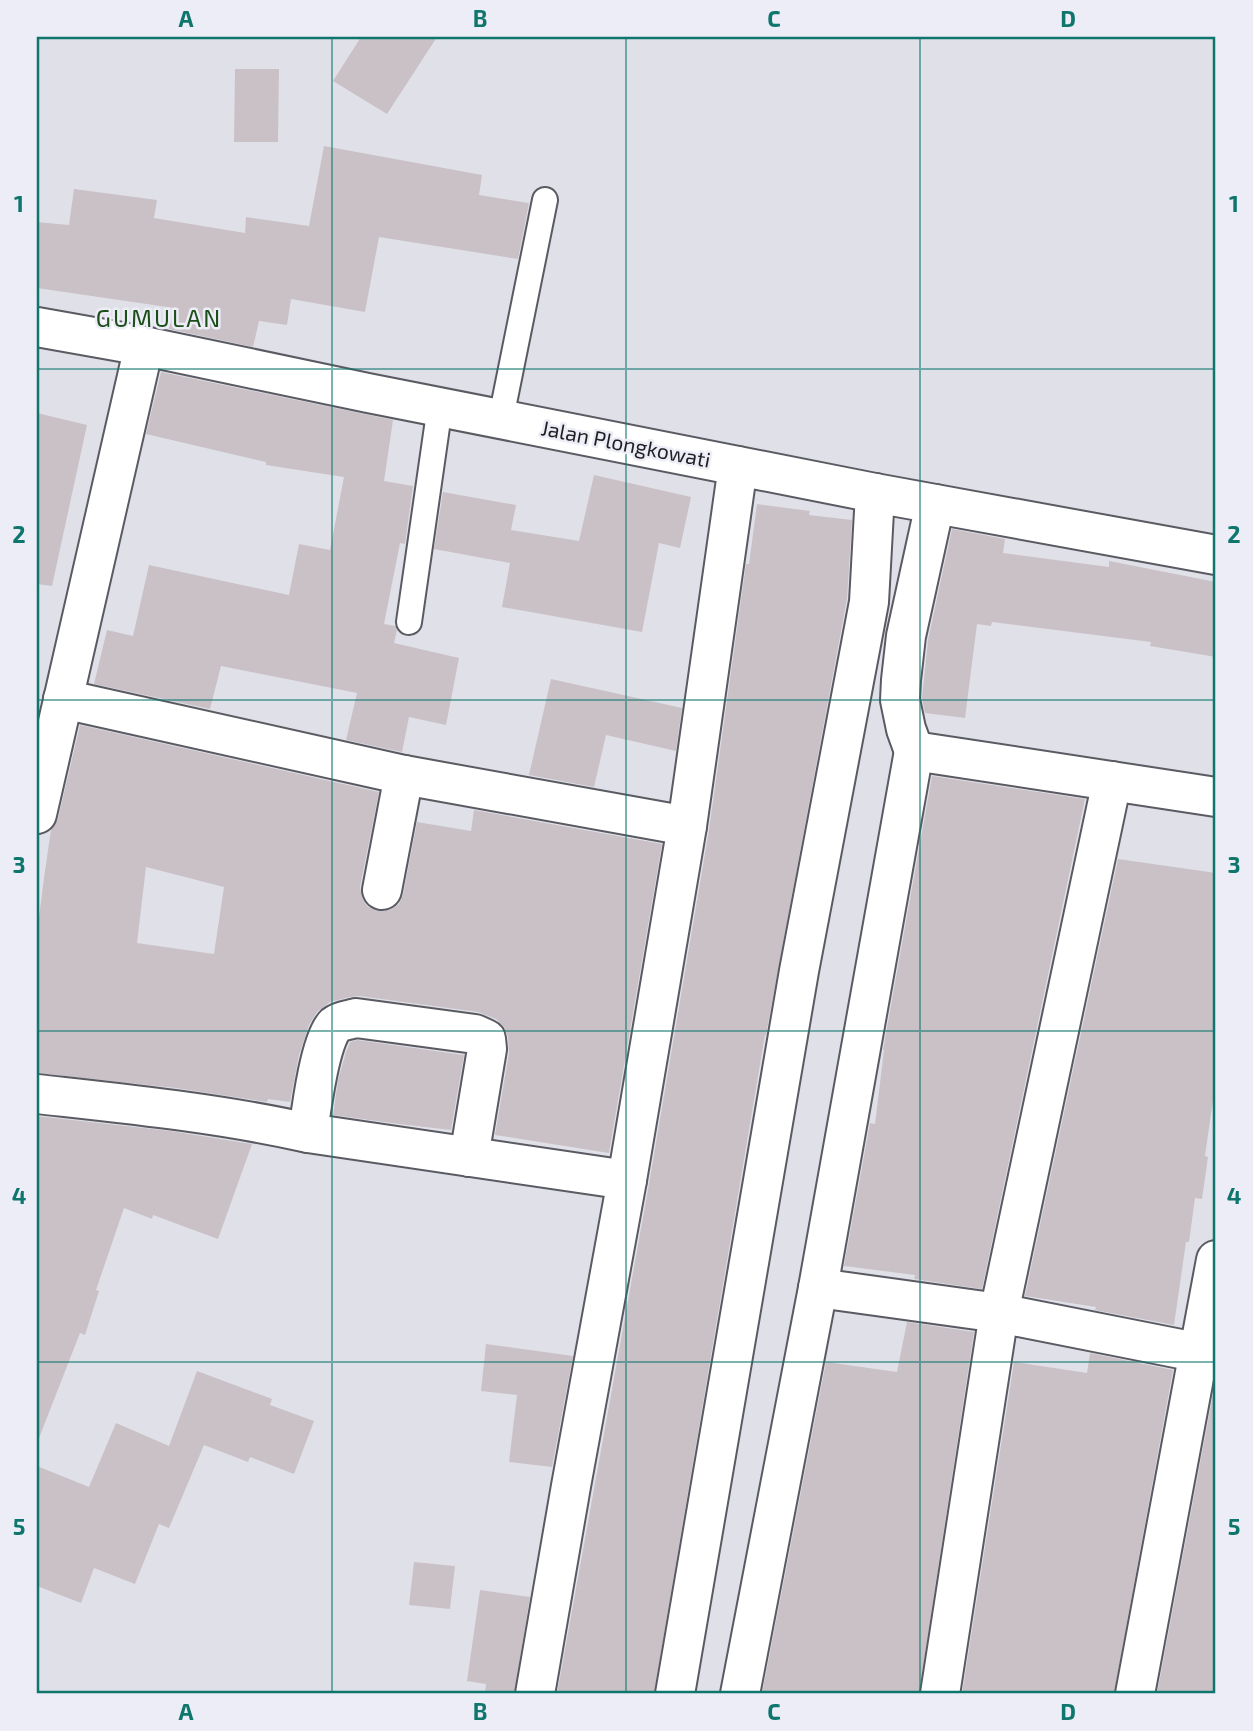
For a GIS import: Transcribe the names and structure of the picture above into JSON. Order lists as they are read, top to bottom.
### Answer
{
  "streets": {
    "street": ["Jalan Plongkowati"]
  },
  "districts": ["GUMULAN"],
  "grid": {
    "columns": [
      "A",
      "B",
      "C",
      "D"
    ],
    "rows": [
      "1",
      "2",
      "3",
      "4",
      "5"
    ]
  }
}
